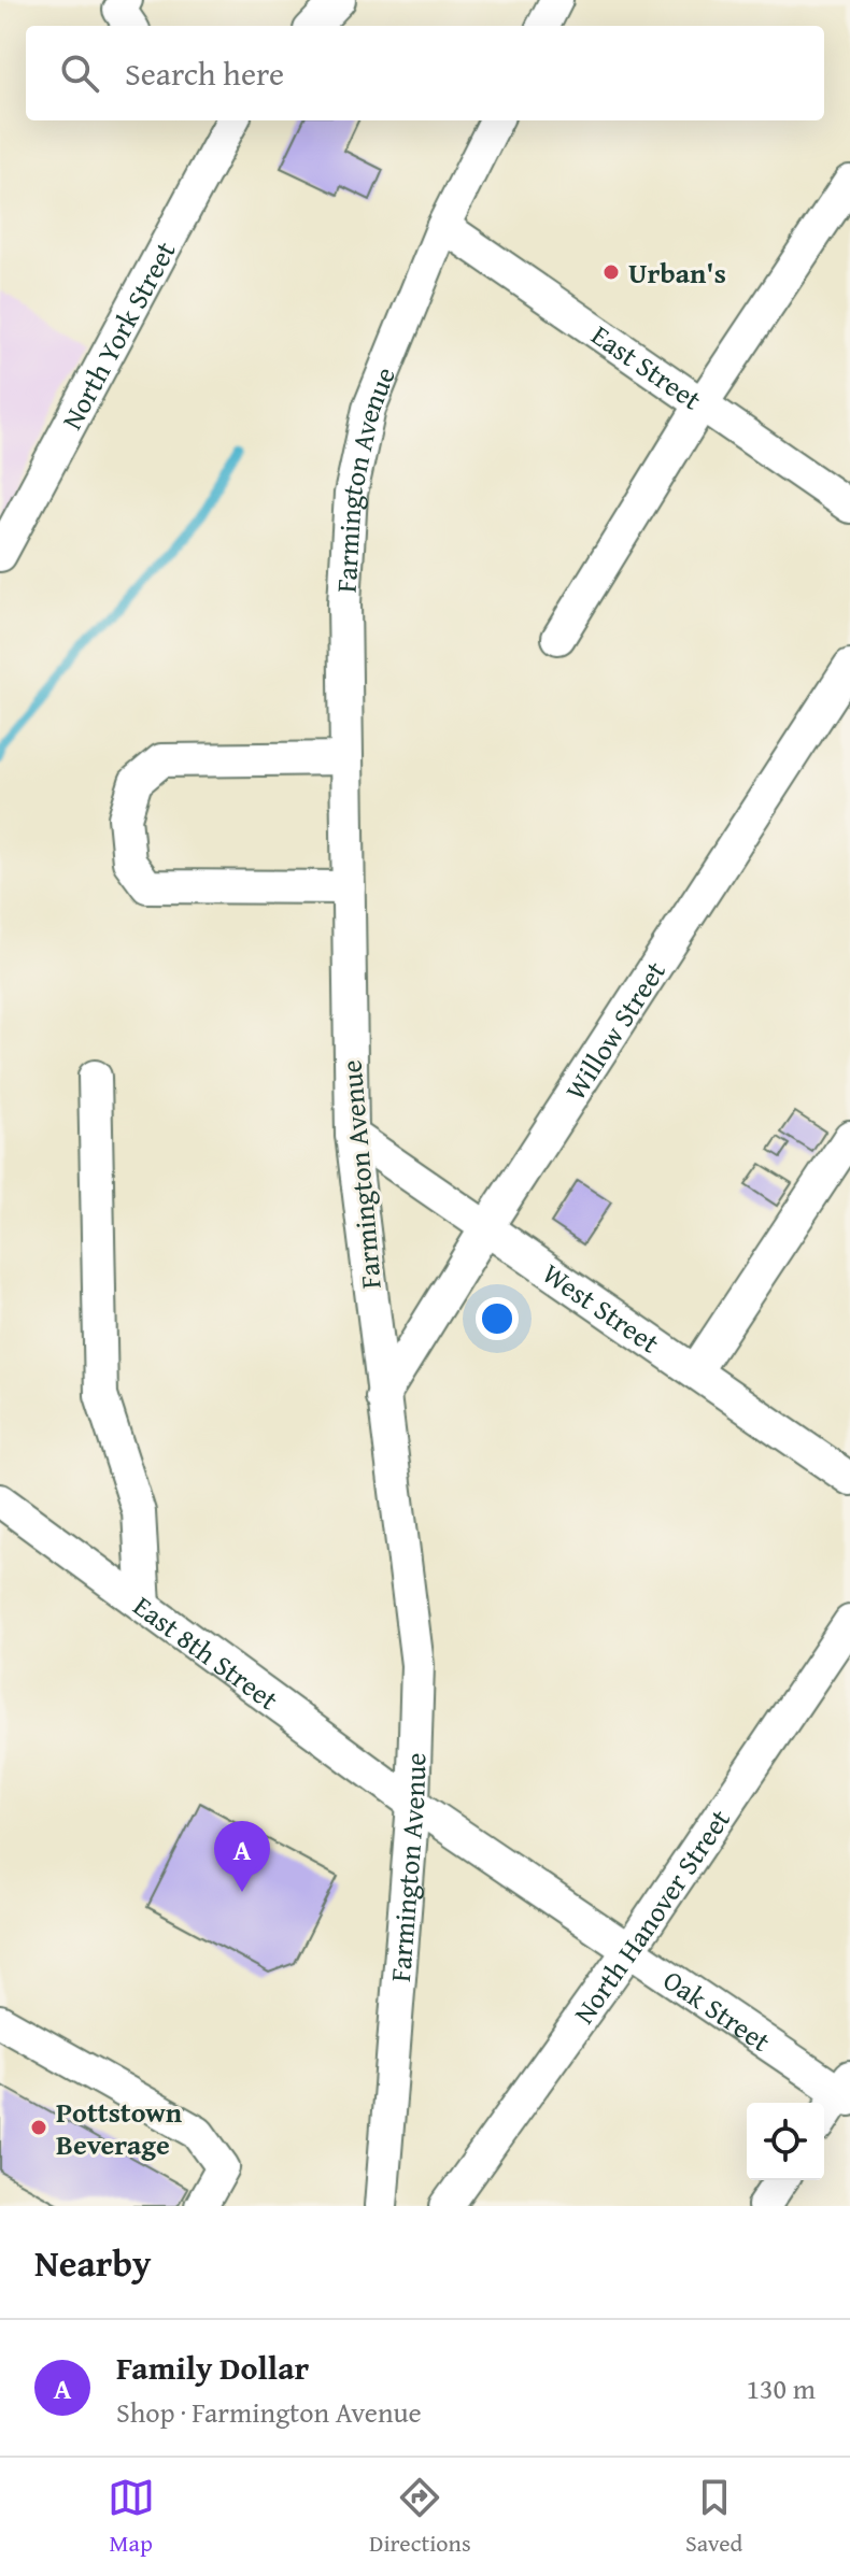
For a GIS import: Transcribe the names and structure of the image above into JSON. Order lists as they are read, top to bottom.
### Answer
{
  "streets": {
    "street": [
      "North York Street",
      "East Street",
      "Farmington Avenue",
      "Willow Street",
      "West Street",
      "East 8th Street",
      "North Hanover Street",
      "Oak Street"
    ]
  },
  "crossings": [
    ["East Street", "Farmington Avenue"],
    ["Farmington Avenue", "Willow Street"],
    ["Farmington Avenue", "West Street"],
    ["Farmington Avenue", "East 8th Street"],
    ["Farmington Avenue", "Oak Street"],
    ["Willow Street", "West Street"],
    ["East 8th Street", "Oak Street"],
    ["North Hanover Street", "Oak Street"]
  ],
  "places": ["Urban's", "Pottstown Beverage"],
  "page": {
    "search": "Search here",
    "pins": "A",
    "heading": "Nearby",
    "list": [
      {
        "mark": "A",
        "name": "Family Dollar",
        "note": "Shop · Farmington Avenue",
        "value": "130 m"
      }
    ],
    "nav": ["Map", "Directions", "Saved"]
  }
}
